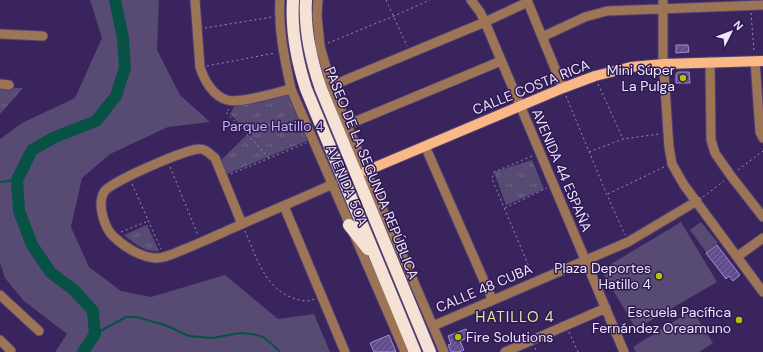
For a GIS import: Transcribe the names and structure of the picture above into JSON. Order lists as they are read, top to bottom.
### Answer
{
  "streets": {
    "highway": ["PASEO DE LA SEGUNDA REPÚBLICA"],
    "main road": ["CALLE COSTA RICA"],
    "street": ["AVENIDA 44 ESPAÑA", "AVENIDA 50A", "CALLE 48 CUBA"]
  },
  "crossings": [
    ["CALLE COSTA RICA", "AVENIDA 44 ESPAÑA"],
    ["AVENIDA 44 ESPAÑA", "CALLE 48 CUBA"],
    ["PASEO DE LA SEGUNDA REPÚBLICA", "AVENIDA 50A"]
  ],
  "districts": ["HATILLO 4"],
  "parks": ["Parque Hatillo 4"],
  "places": [
    "Mini Súper La Pulga",
    "Plaza Deportes Hatillo 4",
    "Escuela Pacífica Fernández Oreamuno",
    "Fire Solutions"
  ],
  "north": "top right"
}
